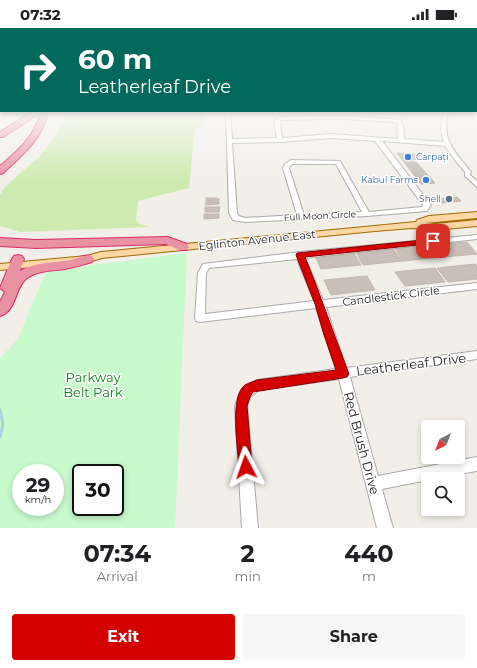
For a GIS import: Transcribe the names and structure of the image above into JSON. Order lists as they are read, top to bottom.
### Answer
{
  "streets": {
    "main road": ["Eglinton Avenue East"],
    "street": [
      "Full Moon Circle",
      "Candlestick Circle",
      "Leatherleaf Drive",
      "Red Brush Drive"
    ]
  },
  "crossings": [
    ["Candlestick Circle", "Red Brush Drive"],
    ["Leatherleaf Drive", "Red Brush Drive"]
  ],
  "parks": ["Parkway Belt Park"],
  "places": ["Carpați", "Kabul Farms", "Shell"],
  "north": "bottom left",
  "page": {
    "status": "07:32",
    "turn": ["60 m", "Leatherleaf Drive"],
    "speed": "29 km/h",
    "limit": "30",
    "eta": [
      "07:34",
      "Arrival",
      "2",
      "min",
      "440",
      "m"
    ],
    "buttons": ["Exit", "Share"]
  }
}
